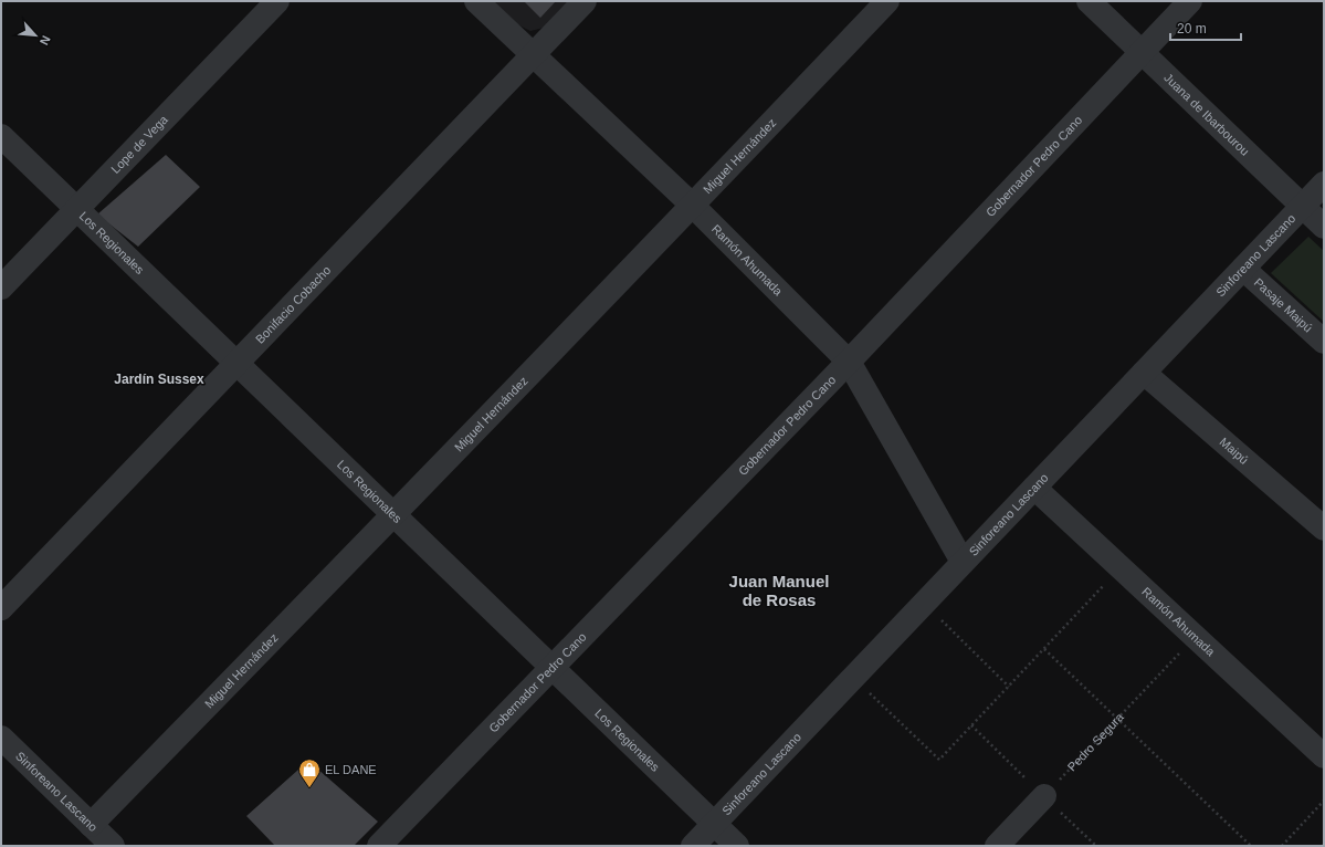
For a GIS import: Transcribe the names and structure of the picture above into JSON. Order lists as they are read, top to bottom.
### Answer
{
  "streets": {
    "street": [
      "Juana de Ibarbourou",
      "Lope de Vega",
      "Miguel Hernández",
      "Gobernador Pedro Cano",
      "Los Regionales",
      "Sinforeano Lascano",
      "Ramón Ahumada",
      "Bonifacio Cobacho",
      "Pasaje Maipú",
      "Maipú"
    ],
    "path": ["Pedro Segura"]
  },
  "crossings": [
    ["Juana de Ibarbourou", "Gobernador Pedro Cano"],
    ["Juana de Ibarbourou", "Sinforeano Lascano"],
    ["Lope de Vega", "Los Regionales"],
    ["Miguel Hernández", "Los Regionales"],
    ["Miguel Hernández", "Sinforeano Lascano"],
    ["Miguel Hernández", "Ramón Ahumada"],
    ["Gobernador Pedro Cano", "Los Regionales"],
    ["Gobernador Pedro Cano", "Ramón Ahumada"],
    ["Los Regionales", "Sinforeano Lascano"],
    ["Los Regionales", "Bonifacio Cobacho"],
    ["Sinforeano Lascano", "Ramón Ahumada"],
    ["Sinforeano Lascano", "Pasaje Maipú"],
    ["Sinforeano Lascano", "Maipú"],
    ["Ramón Ahumada", "Bonifacio Cobacho"],
    ["Ramón Ahumada", "Pedro Segura"]
  ],
  "districts": ["Jardín Sussex", "Juan Manuel de Rosas"],
  "places": {
    "shop": ["EL DANE"]
  },
  "scale_bar": "20 m",
  "north": "bottom right"
}
